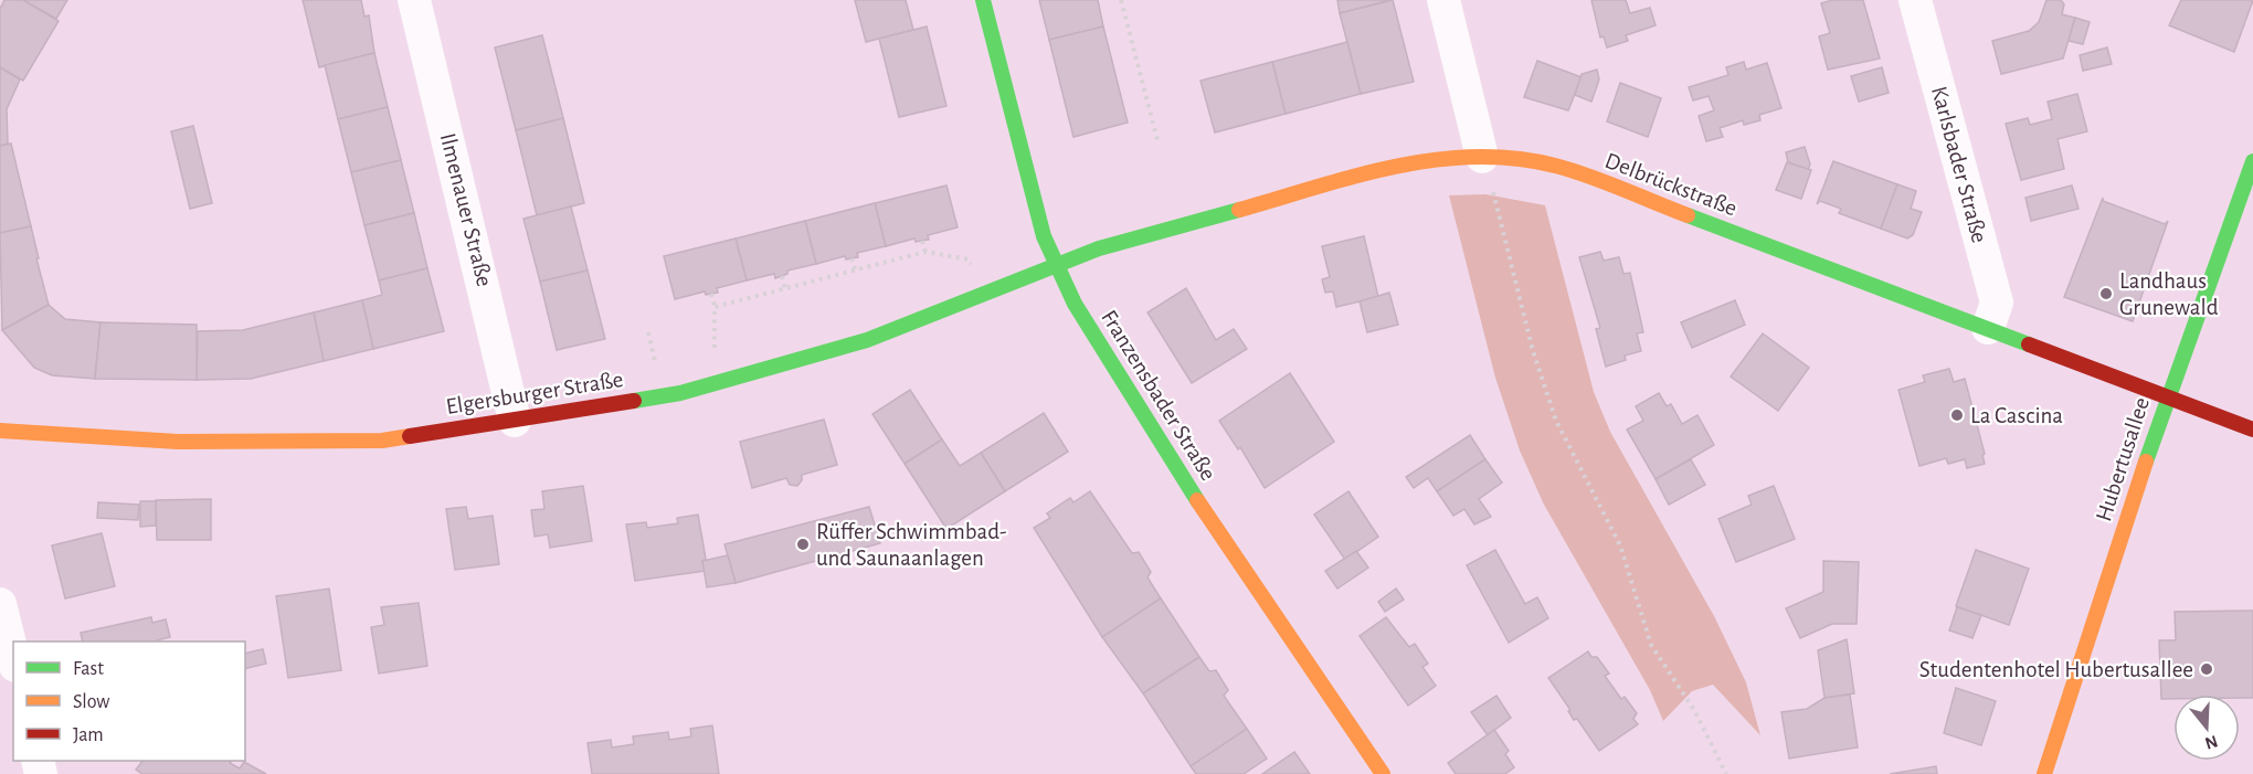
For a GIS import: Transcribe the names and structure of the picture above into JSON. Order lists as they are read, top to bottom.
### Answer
{
  "streets": {
    "street": [
      "Karlsbader Straße",
      "Delbrückstraße",
      "Ilmenauer Straße",
      "Elgersburger Straße",
      "Franzensbader Straße",
      "Hubertusallee"
    ]
  },
  "crossings": [
    ["Karlsbader Straße", "Delbrückstraße"],
    ["Delbrückstraße", "Elgersburger Straße"],
    ["Delbrückstraße", "Franzensbader Straße"],
    ["Delbrückstraße", "Hubertusallee"],
    ["Ilmenauer Straße", "Elgersburger Straße"],
    ["Elgersburger Straße", "Franzensbader Straße"]
  ],
  "places": [
    "Landhaus Grunewald",
    "La Cascina",
    "Rüffer Schwimmbad- und Saunaanlagen",
    "Studentenhotel Hubertusallee"
  ],
  "legend": ["Fast", "Slow", "Jam"],
  "north": "bottom"
}
